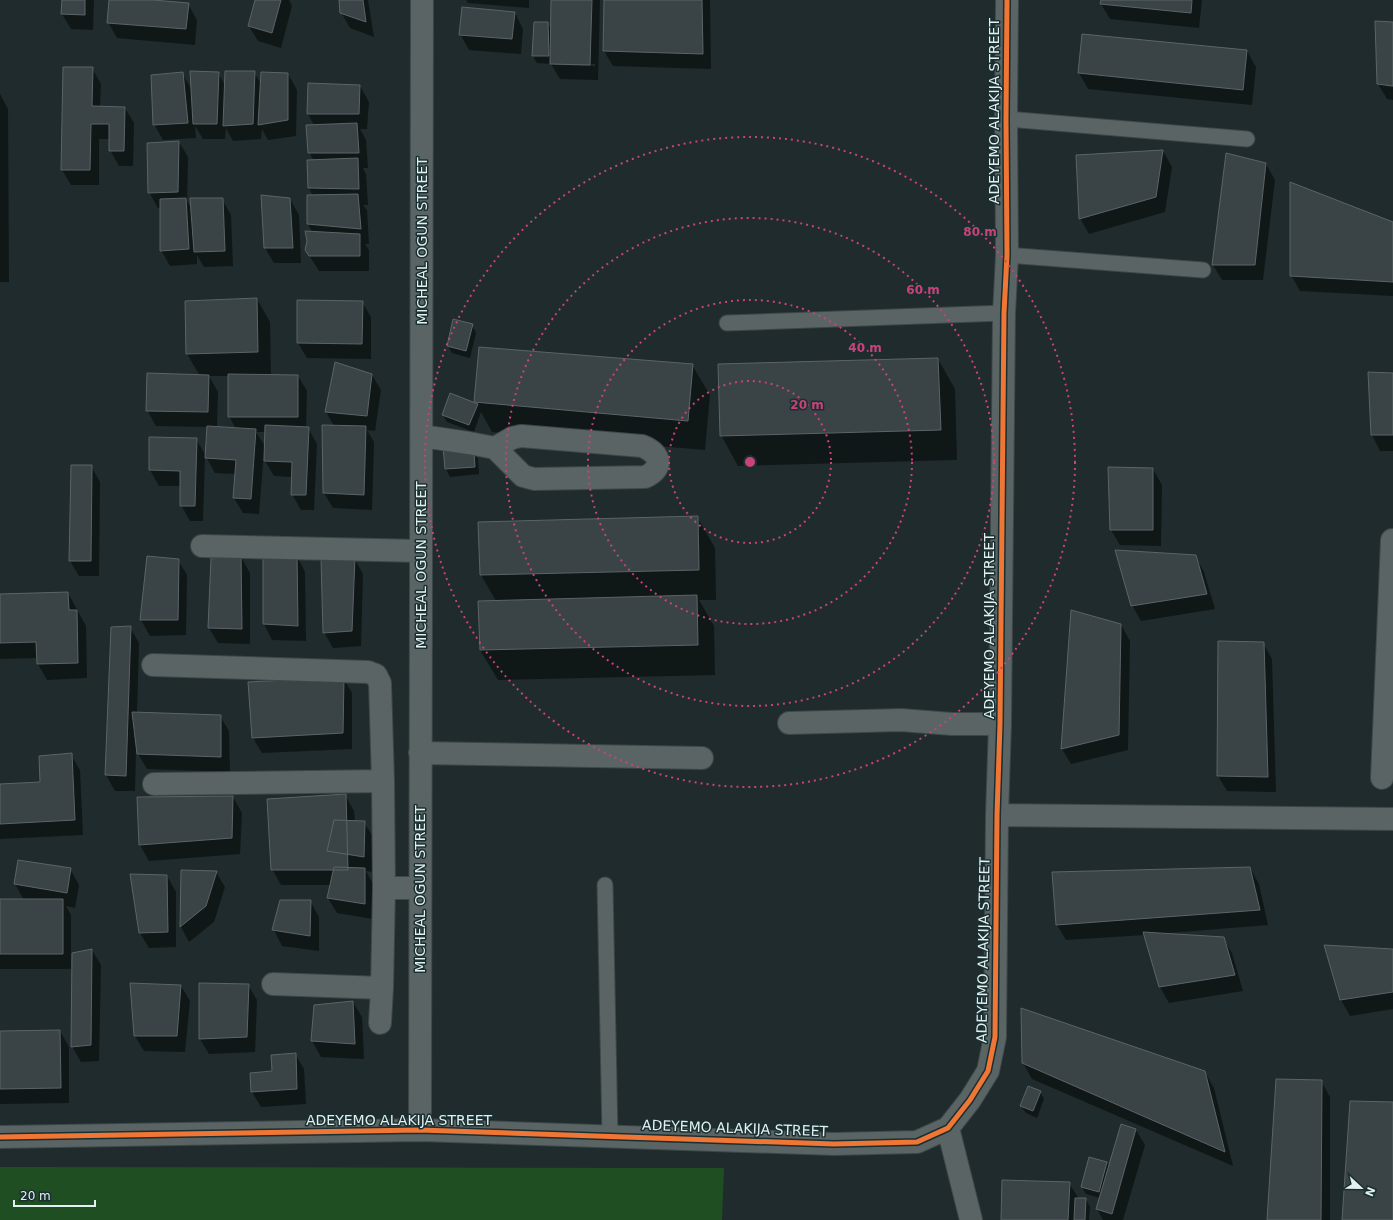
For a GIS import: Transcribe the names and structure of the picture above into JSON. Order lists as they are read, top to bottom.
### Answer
{
  "streets": {
    "street": ["ADEYEMO ALAKIJA STREET", "MICHEAL OGUN STREET"]
  },
  "crossings": [
    ["ADEYEMO ALAKIJA STREET", "MICHEAL OGUN STREET"]
  ],
  "scale_bar": "20 m",
  "north": "right",
  "rings": [
    "80 m",
    "60 m",
    "40 m",
    "20 m"
  ]
}
